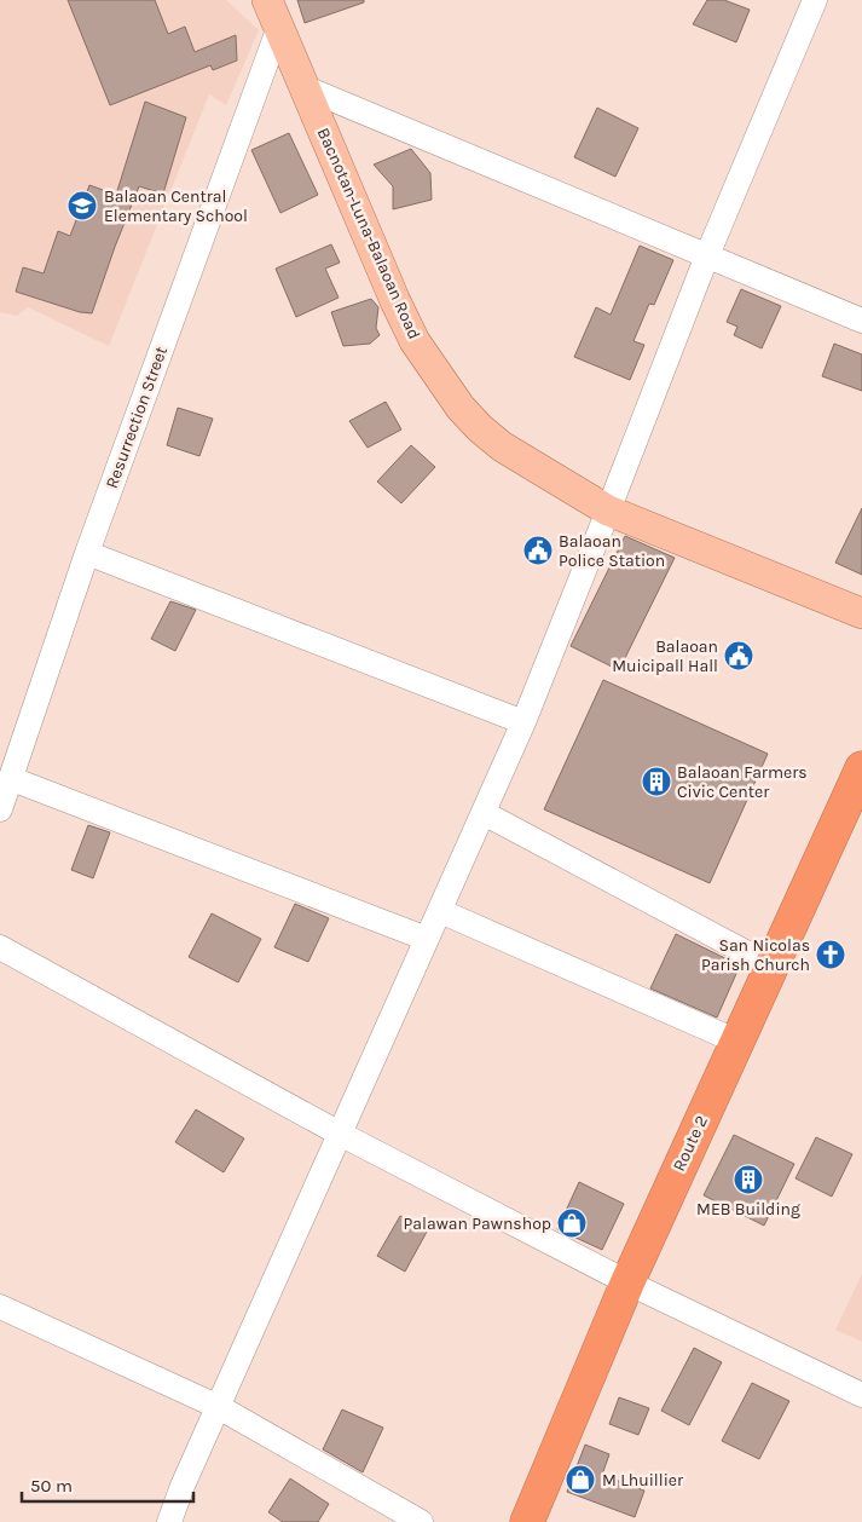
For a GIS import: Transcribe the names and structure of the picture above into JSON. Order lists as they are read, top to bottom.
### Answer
{
  "streets": {
    "highway": ["Route 2"],
    "main road": ["Bacnotan-Luna-Balaoan Road"],
    "street": ["Resurrection Street"]
  },
  "crossings": [
    ["Bacnotan-Luna-Balaoan Road", "Resurrection Street"]
  ],
  "places": {
    "school or university": ["Balaoan Central Elementary School"],
    "public building": ["Balaoan Police Station", "Balaoan Muicipall Hall"],
    "building": ["Balaoan Farmers Civic Center", "MEB Building"],
    "church": ["San Nicolas Parish Church"],
    "shop": ["Palawan Pawnshop", "M Lhuillier"]
  },
  "scale_bar": "50 m"
}
